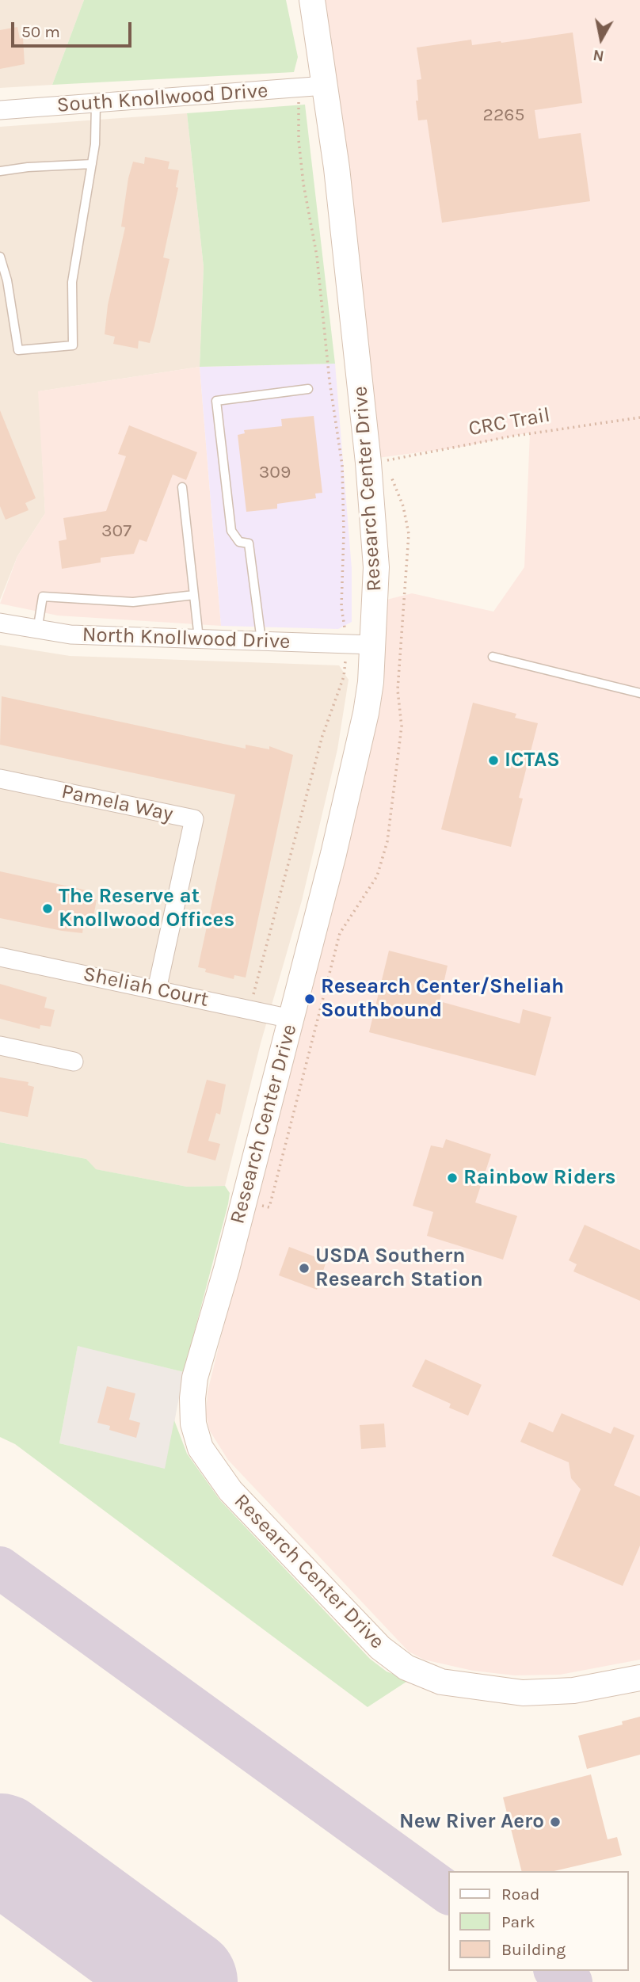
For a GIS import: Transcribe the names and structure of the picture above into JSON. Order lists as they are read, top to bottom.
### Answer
{
  "streets": {
    "main road": ["Research Center Drive"],
    "street": [
      "South Knollwood Drive",
      "North Knollwood Drive",
      "Pamela Way",
      "Sheliah Court"
    ],
    "path": ["CRC Trail"]
  },
  "crossings": [
    ["South Knollwood Drive", "Research Center Drive"],
    ["Research Center Drive", "North Knollwood Drive"],
    ["Research Center Drive", "Sheliah Court"],
    ["Pamela Way", "Sheliah Court"]
  ],
  "places": [
    "ICTAS",
    "The Reserve at Knollwood Offices",
    "Research Center/Sheliah Southbound",
    "Rainbow Riders",
    "USDA Southern Research Station",
    "New River Aero"
  ],
  "house_numbers": ["2265", "309", "307"],
  "legend": ["Road", "Park", "Building"],
  "scale_bar": "50 m",
  "north": "bottom"
}
